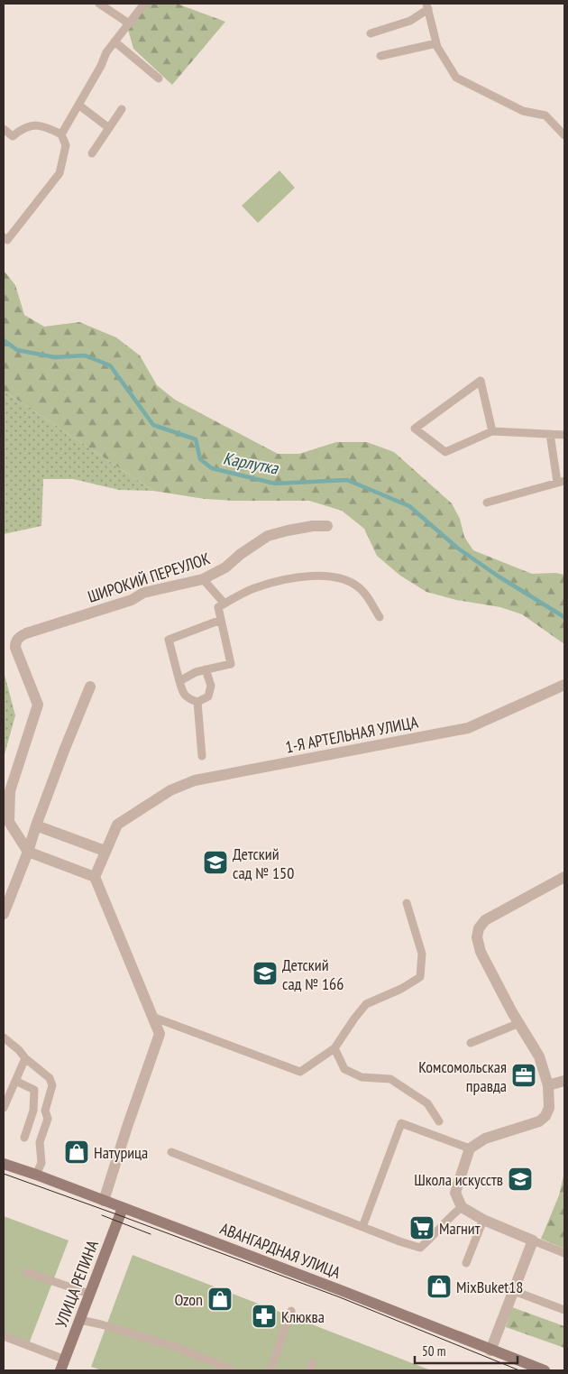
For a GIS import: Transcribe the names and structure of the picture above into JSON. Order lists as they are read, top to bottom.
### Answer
{
  "streets": {
    "street": [
      "ШИРОКИЙ ПЕРЕУЛОК",
      "1-Я АРТЕЛЬНАЯ УЛИЦА",
      "АВАНГАРДНАЯ УЛИЦА",
      "УЛИЦА РЕПИНА"
    ]
  },
  "crossings": [
    ["АВАНГАРДНАЯ УЛИЦА", "УЛИЦА РЕПИНА"]
  ],
  "water": ["Карлутка"],
  "places": {
    "school or university": ["Детский сад № 150", "Детский сад № 166", "Школа искусств"],
    "office": ["Комсомольская правда"],
    "shop": ["Натурица", "MixBuket18", "Ozon"],
    "supermarket": ["Магнит"],
    "pharmacy": ["Клюква"]
  },
  "scale_bar": "50 m"
}
